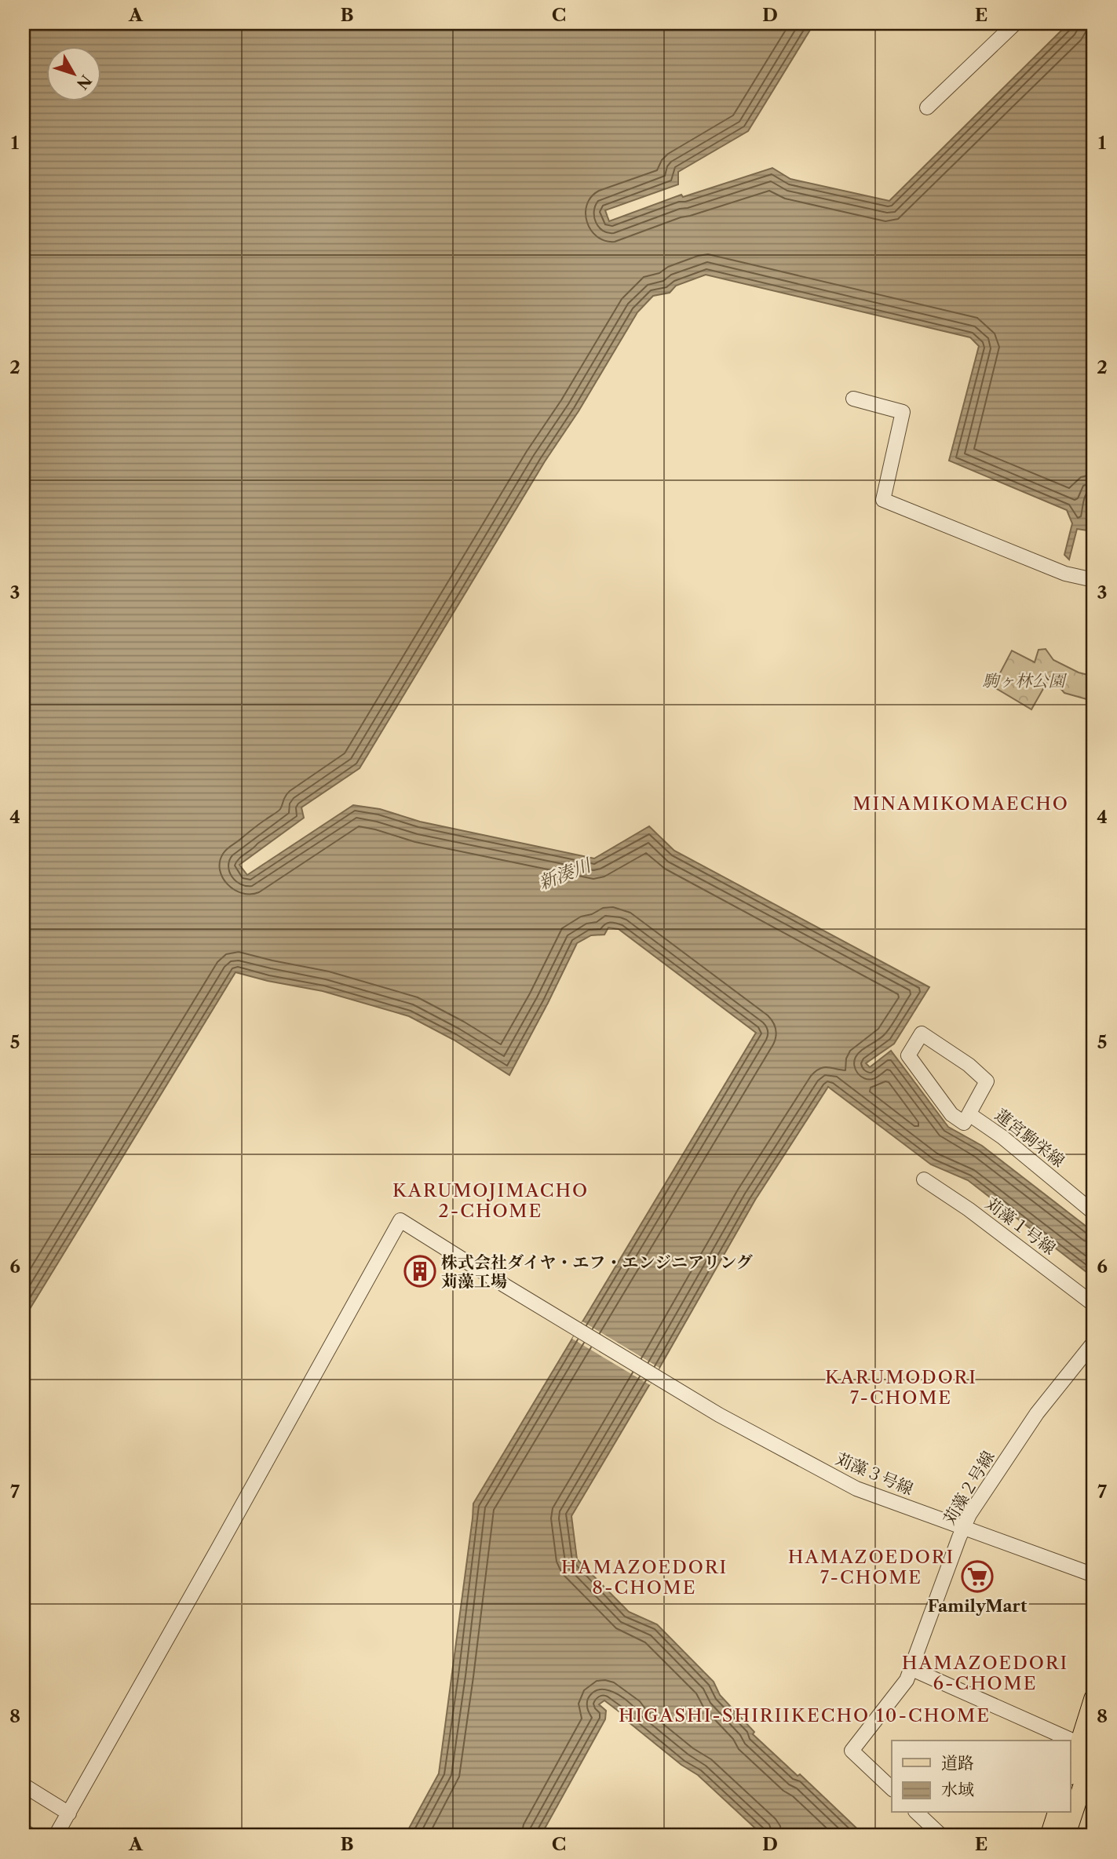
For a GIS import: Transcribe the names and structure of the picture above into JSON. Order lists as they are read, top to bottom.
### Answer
{
  "streets": {
    "street": [
      "蓮宮駒栄線",
      "苅藻１号線",
      "苅藻３号線",
      "苅藻２号線"
    ]
  },
  "crossings": [
    ["苅藻３号線", "苅藻２号線"]
  ],
  "districts": [
    "MINAMIKOMAECHO",
    "KARUMOJIMACHO 2-CHOME",
    "KARUMODORI 7-CHOME",
    "HAMAZOEDORI 7-CHOME",
    "HAMAZOEDORI 8-CHOME",
    "HAMAZOEDORI 6-CHOME",
    "HIGASHI-SHIRIIKECHO 10-CHOME"
  ],
  "water": ["新湊川"],
  "parks": ["駒ヶ林公園"],
  "places": {
    "building": ["株式会社ダイヤ・エフ・エンジニアリング 苅藻工場"],
    "supermarket": ["FamilyMart"]
  },
  "legend": ["道路", "水域"],
  "north": "bottom right",
  "grid": {
    "columns": [
      "A",
      "B",
      "C",
      "D",
      "E"
    ],
    "rows": [
      "1",
      "2",
      "3",
      "4",
      "5",
      "6",
      "7",
      "8"
    ]
  }
}
